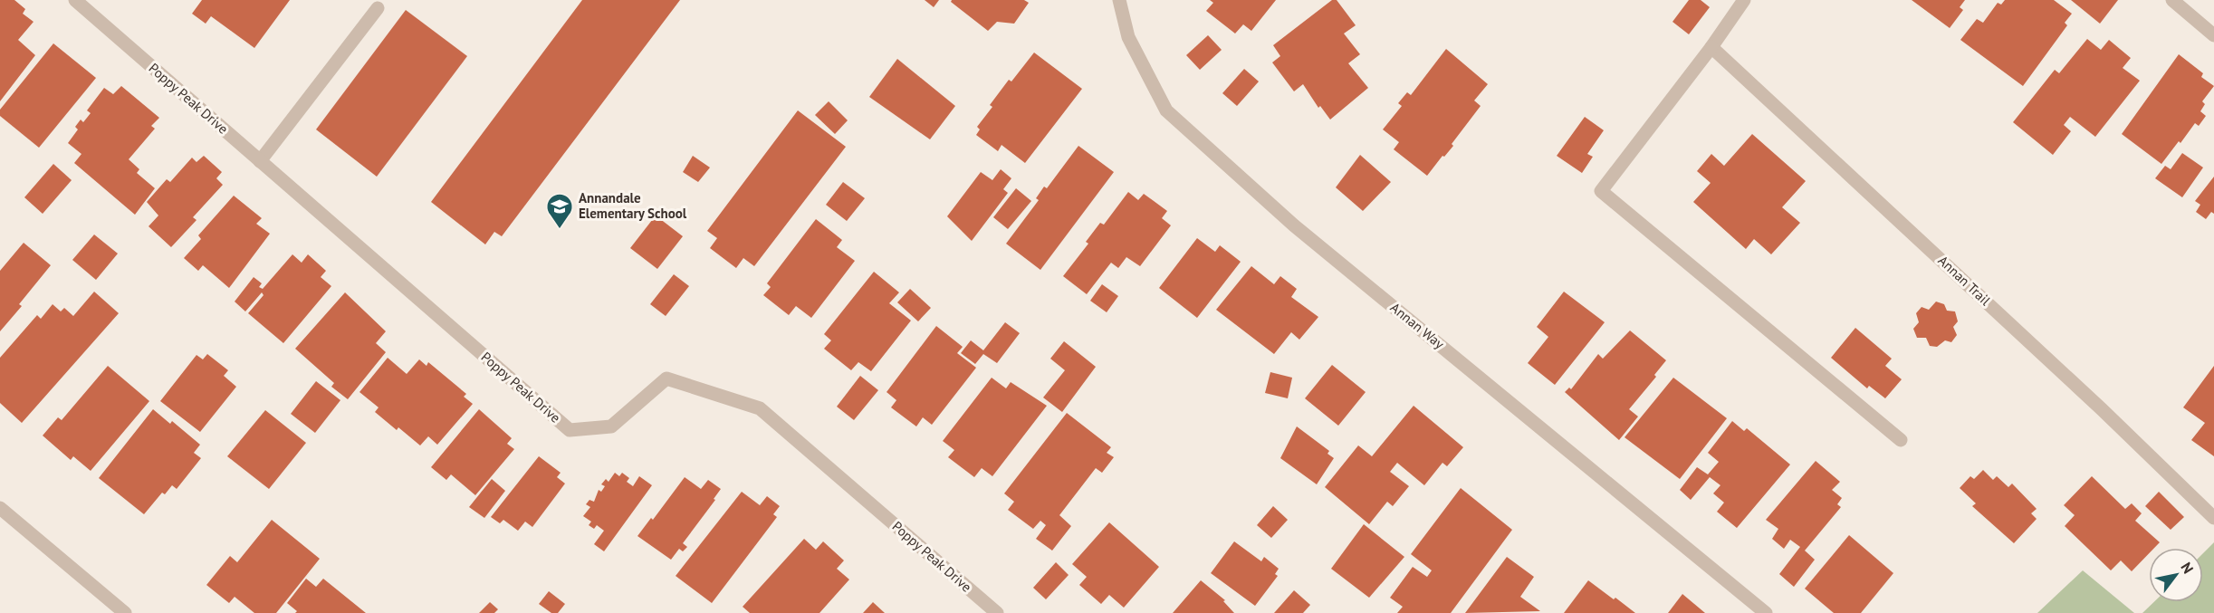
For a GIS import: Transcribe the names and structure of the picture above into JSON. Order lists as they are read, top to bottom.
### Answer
{
  "streets": {
    "street": ["Poppy Peak Drive", "Annan Trail", "Annan Way"]
  },
  "places": {
    "school or university": ["Annandale Elementary School"]
  },
  "north": "top right"
}
